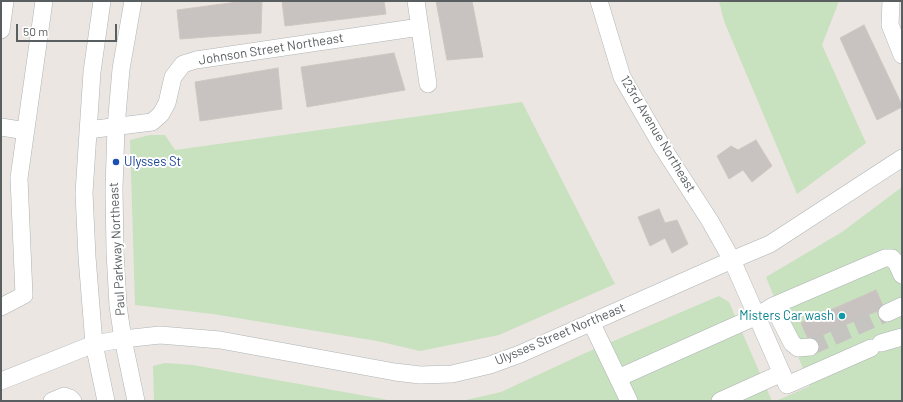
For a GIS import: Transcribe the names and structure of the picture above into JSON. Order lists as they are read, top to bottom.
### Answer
{
  "streets": {
    "street": [
      "Johnson Street Northeast",
      "123rd Avenue Northeast",
      "Paul Parkway Northeast",
      "Ulysses Street Northeast"
    ]
  },
  "crossings": [
    ["Johnson Street Northeast", "Paul Parkway Northeast"],
    ["123rd Avenue Northeast", "Ulysses Street Northeast"],
    ["Paul Parkway Northeast", "Ulysses Street Northeast"]
  ],
  "places": ["Ulysses St", "Misters Car wash"],
  "scale_bar": "50 m"
}
